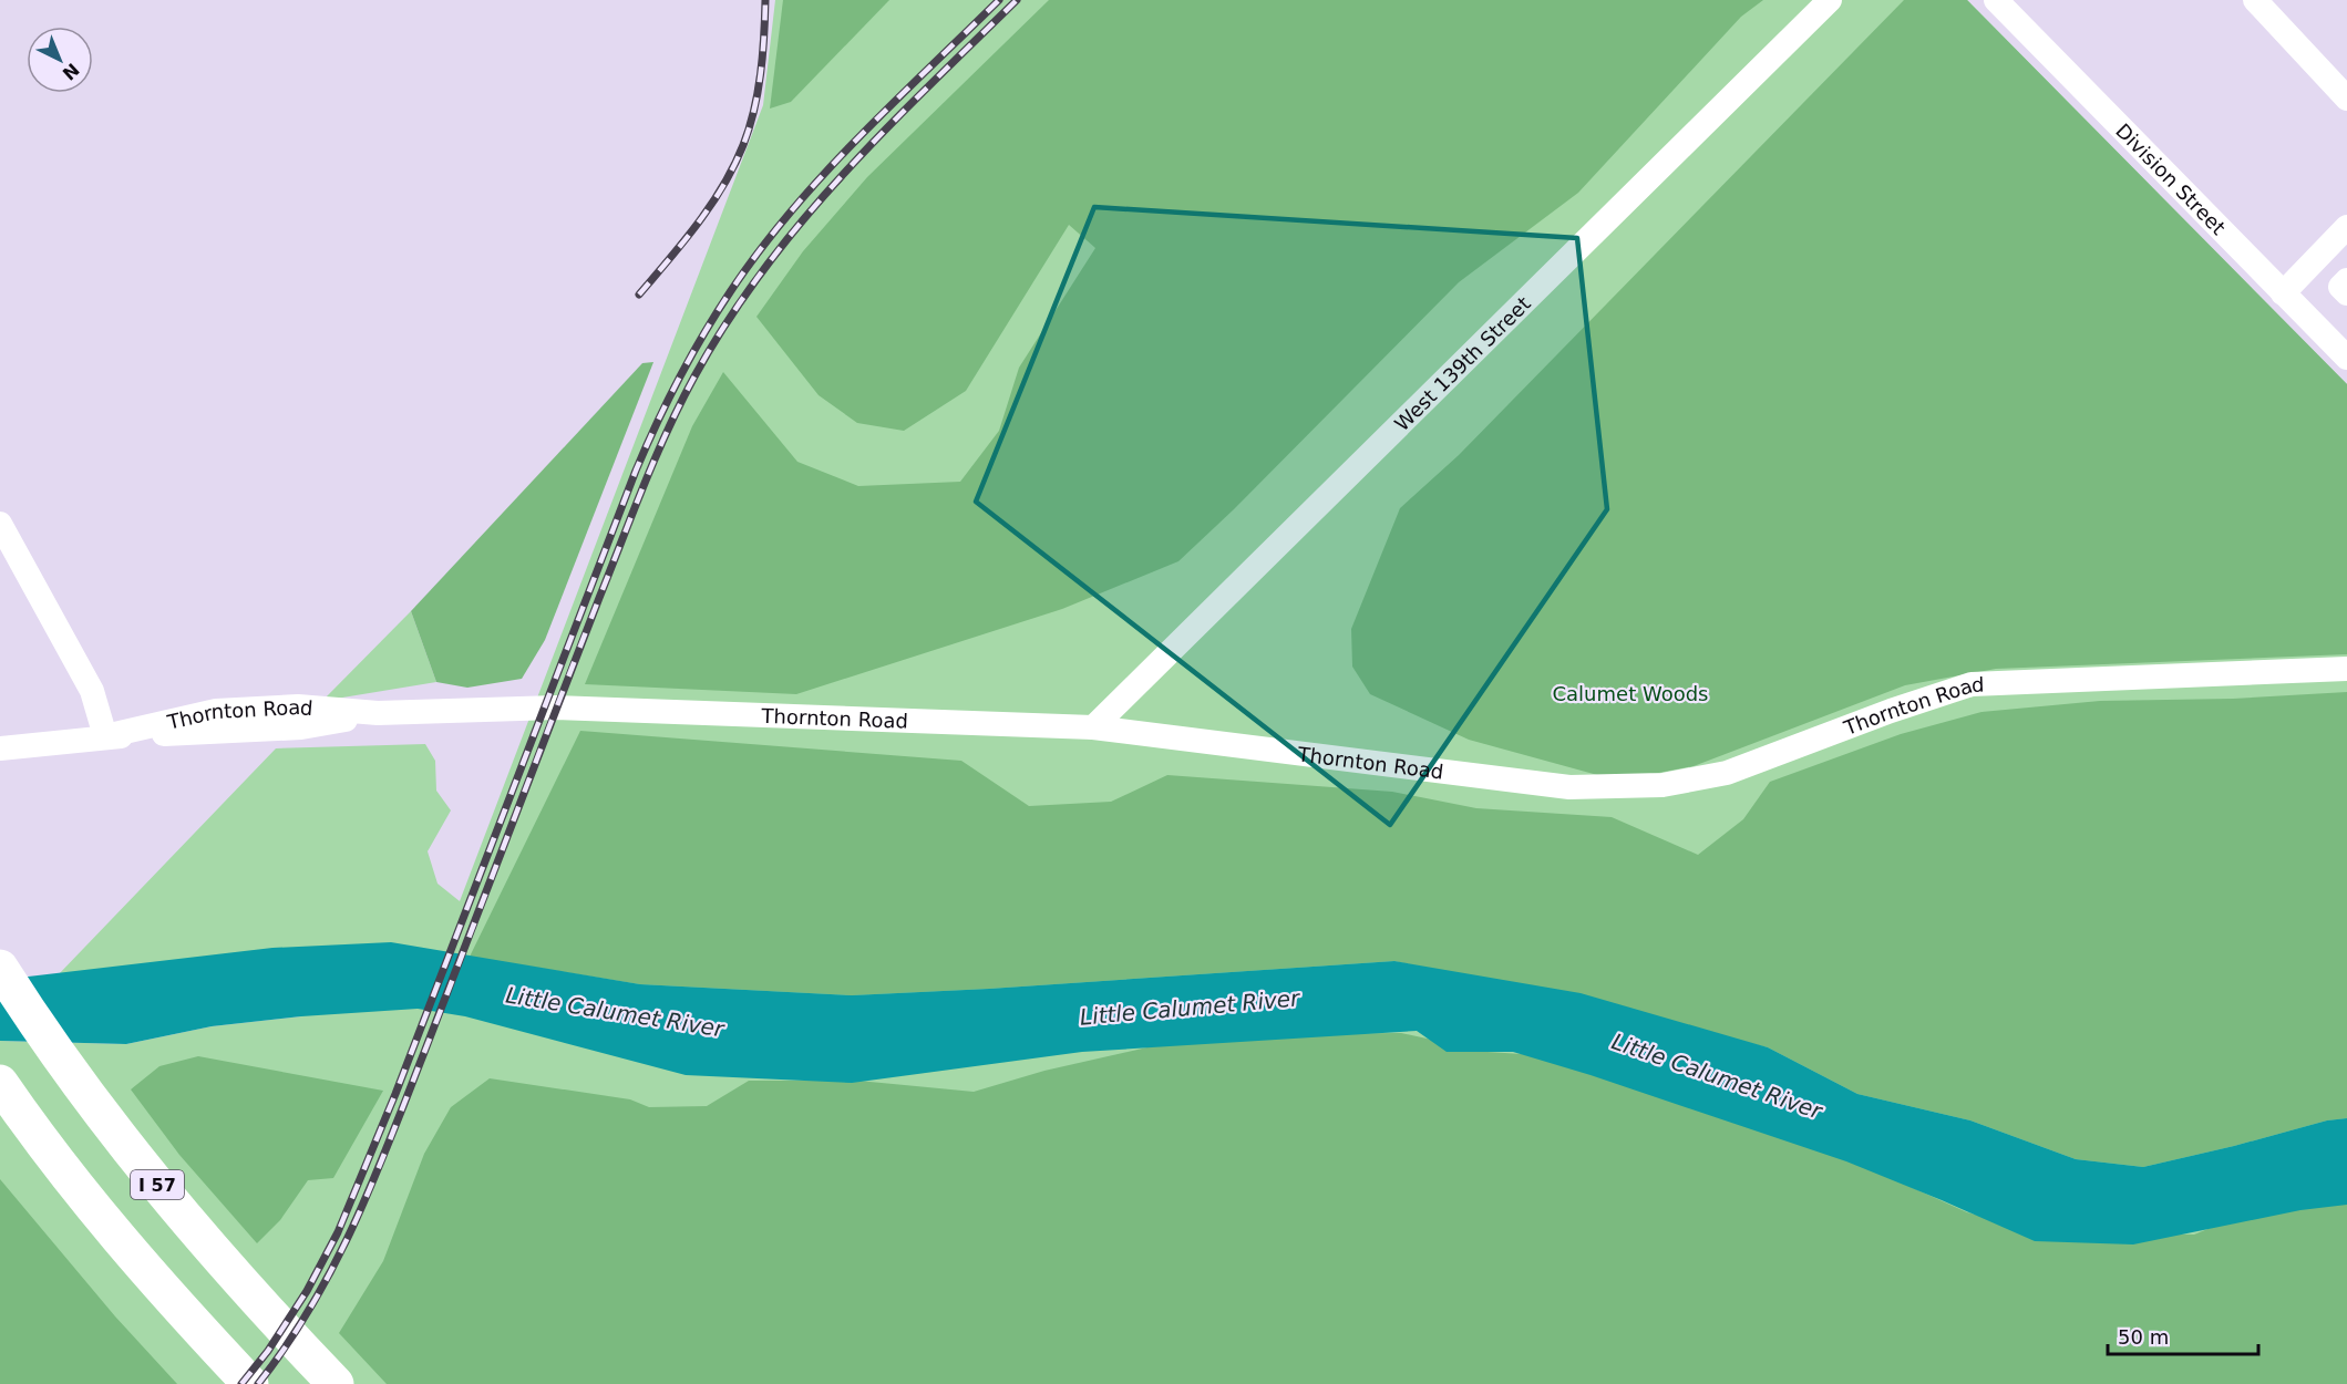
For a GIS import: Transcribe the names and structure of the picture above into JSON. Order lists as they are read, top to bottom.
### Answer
{
  "streets": {
    "highway": ["I 57"],
    "street": ["Division Street", "West 139th Street", "Thornton Road"]
  },
  "crossings": [
    ["West 139th Street", "Thornton Road"]
  ],
  "water": ["Little Calumet River"],
  "parks": ["Calumet Woods"],
  "scale_bar": "50 m",
  "north": "bottom right"
}
